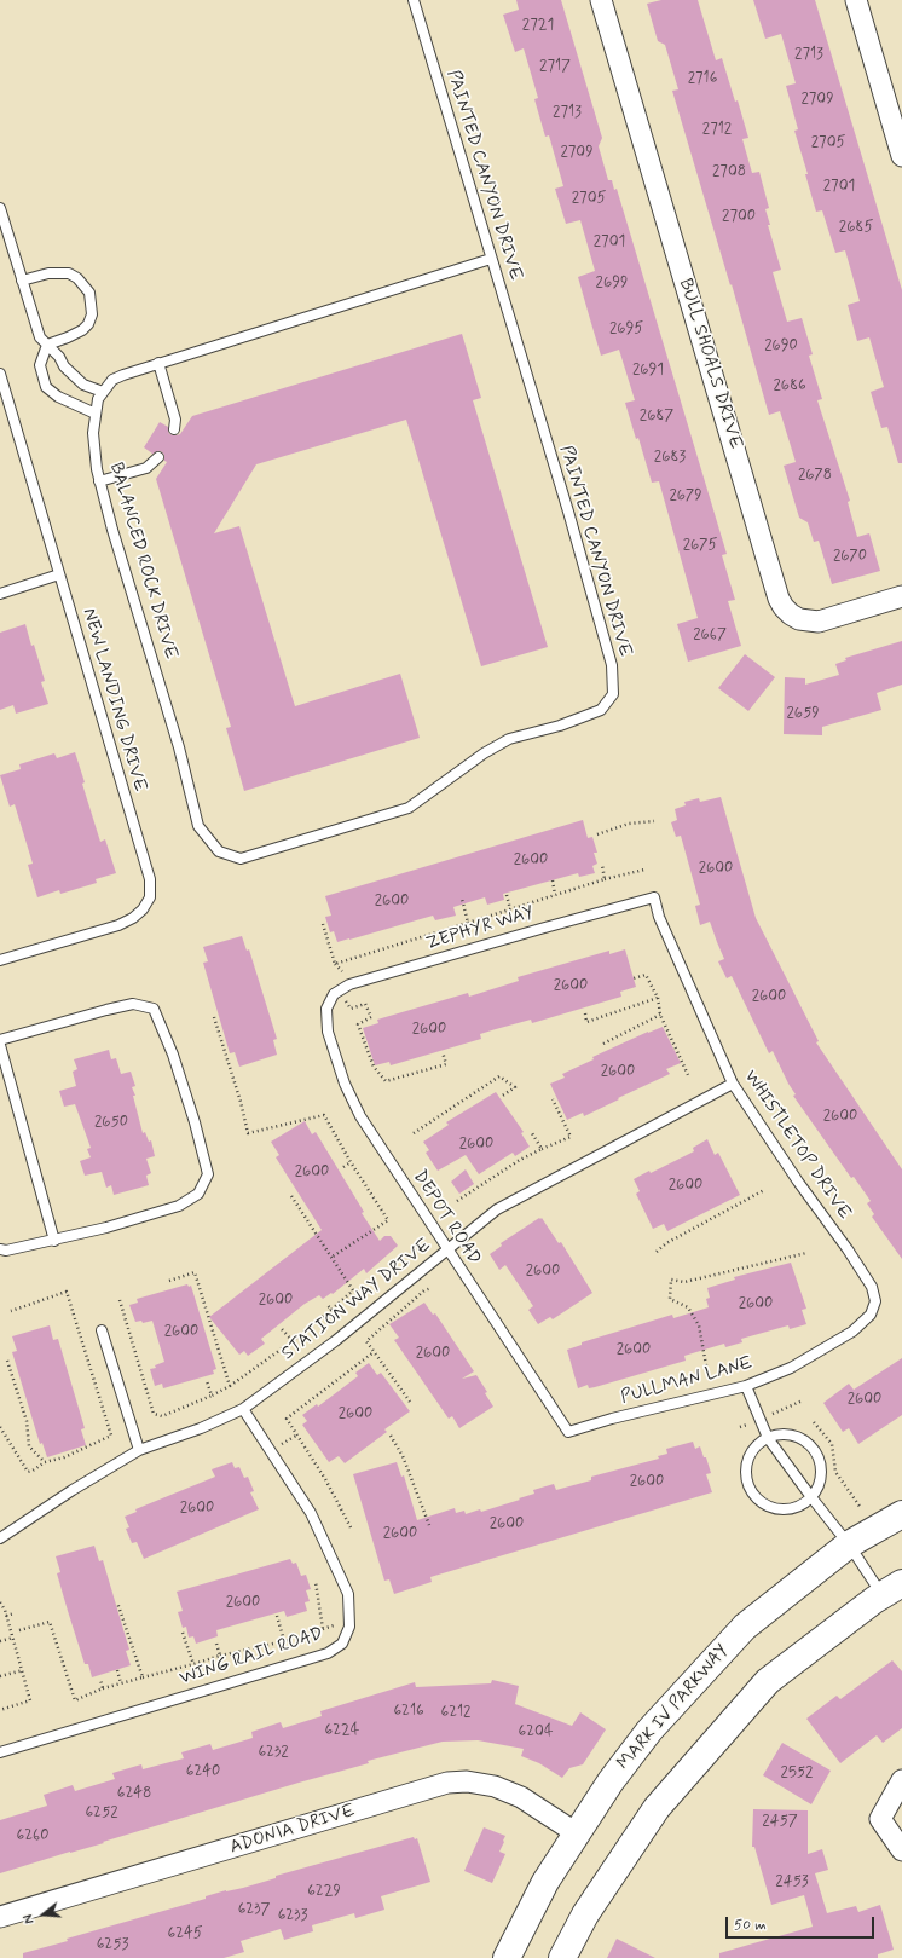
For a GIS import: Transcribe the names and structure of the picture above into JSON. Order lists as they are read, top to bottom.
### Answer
{
  "streets": {
    "main road": ["MARK IV PARKWAY"],
    "street": ["BULL SHOALS DRIVE", "ADONIA DRIVE"],
    "lane": [
      "PAINTED CANYON DRIVE",
      "BALANCED ROCK DRIVE",
      "NEW LANDING DRIVE",
      "ZEPHYR WAY",
      "WHISTLETOP DRIVE",
      "DEPOT ROAD",
      "STATION WAY DRIVE",
      "PULLMAN LANE",
      "WING RAIL ROAD"
    ]
  },
  "crossings": [
    ["PAINTED CANYON DRIVE", "BALANCED ROCK DRIVE"],
    ["ZEPHYR WAY", "WHISTLETOP DRIVE"],
    ["ZEPHYR WAY", "DEPOT ROAD"],
    ["WHISTLETOP DRIVE", "STATION WAY DRIVE"],
    ["WHISTLETOP DRIVE", "PULLMAN LANE"],
    ["DEPOT ROAD", "STATION WAY DRIVE"],
    ["DEPOT ROAD", "PULLMAN LANE"],
    ["STATION WAY DRIVE", "WING RAIL ROAD"],
    ["MARK IV PARKWAY", "ADONIA DRIVE"]
  ],
  "house_numbers": [
    "2721",
    "2713",
    "2717",
    "2716",
    "2709",
    "2713",
    "2712",
    "2705",
    "2709",
    "2708",
    "2701",
    "2705",
    "2700",
    "2685",
    "2701",
    "2699",
    "2695",
    "2690",
    "2691",
    "2686",
    "2687",
    "2683",
    "2678",
    "2679",
    "2675",
    "2670",
    "2667",
    "2659",
    "2600",
    "2600",
    "2600",
    "2600",
    "2600",
    "2600",
    "2600",
    "2600",
    "2650",
    "2600",
    "2600",
    "2600",
    "2600",
    "2600",
    "2600",
    "2600",
    "2600",
    "2600",
    "2600",
    "2600",
    "2600",
    "2600",
    "2600",
    "2600",
    "2600",
    "6216",
    "6212",
    "6224",
    "6204",
    "6232",
    "6240",
    "2552",
    "6248",
    "6252",
    "2457",
    "6260",
    "2453",
    "6229",
    "6237",
    "6233",
    "6245",
    "6253"
  ],
  "scale_bar": "50 m",
  "north": "left"
}
